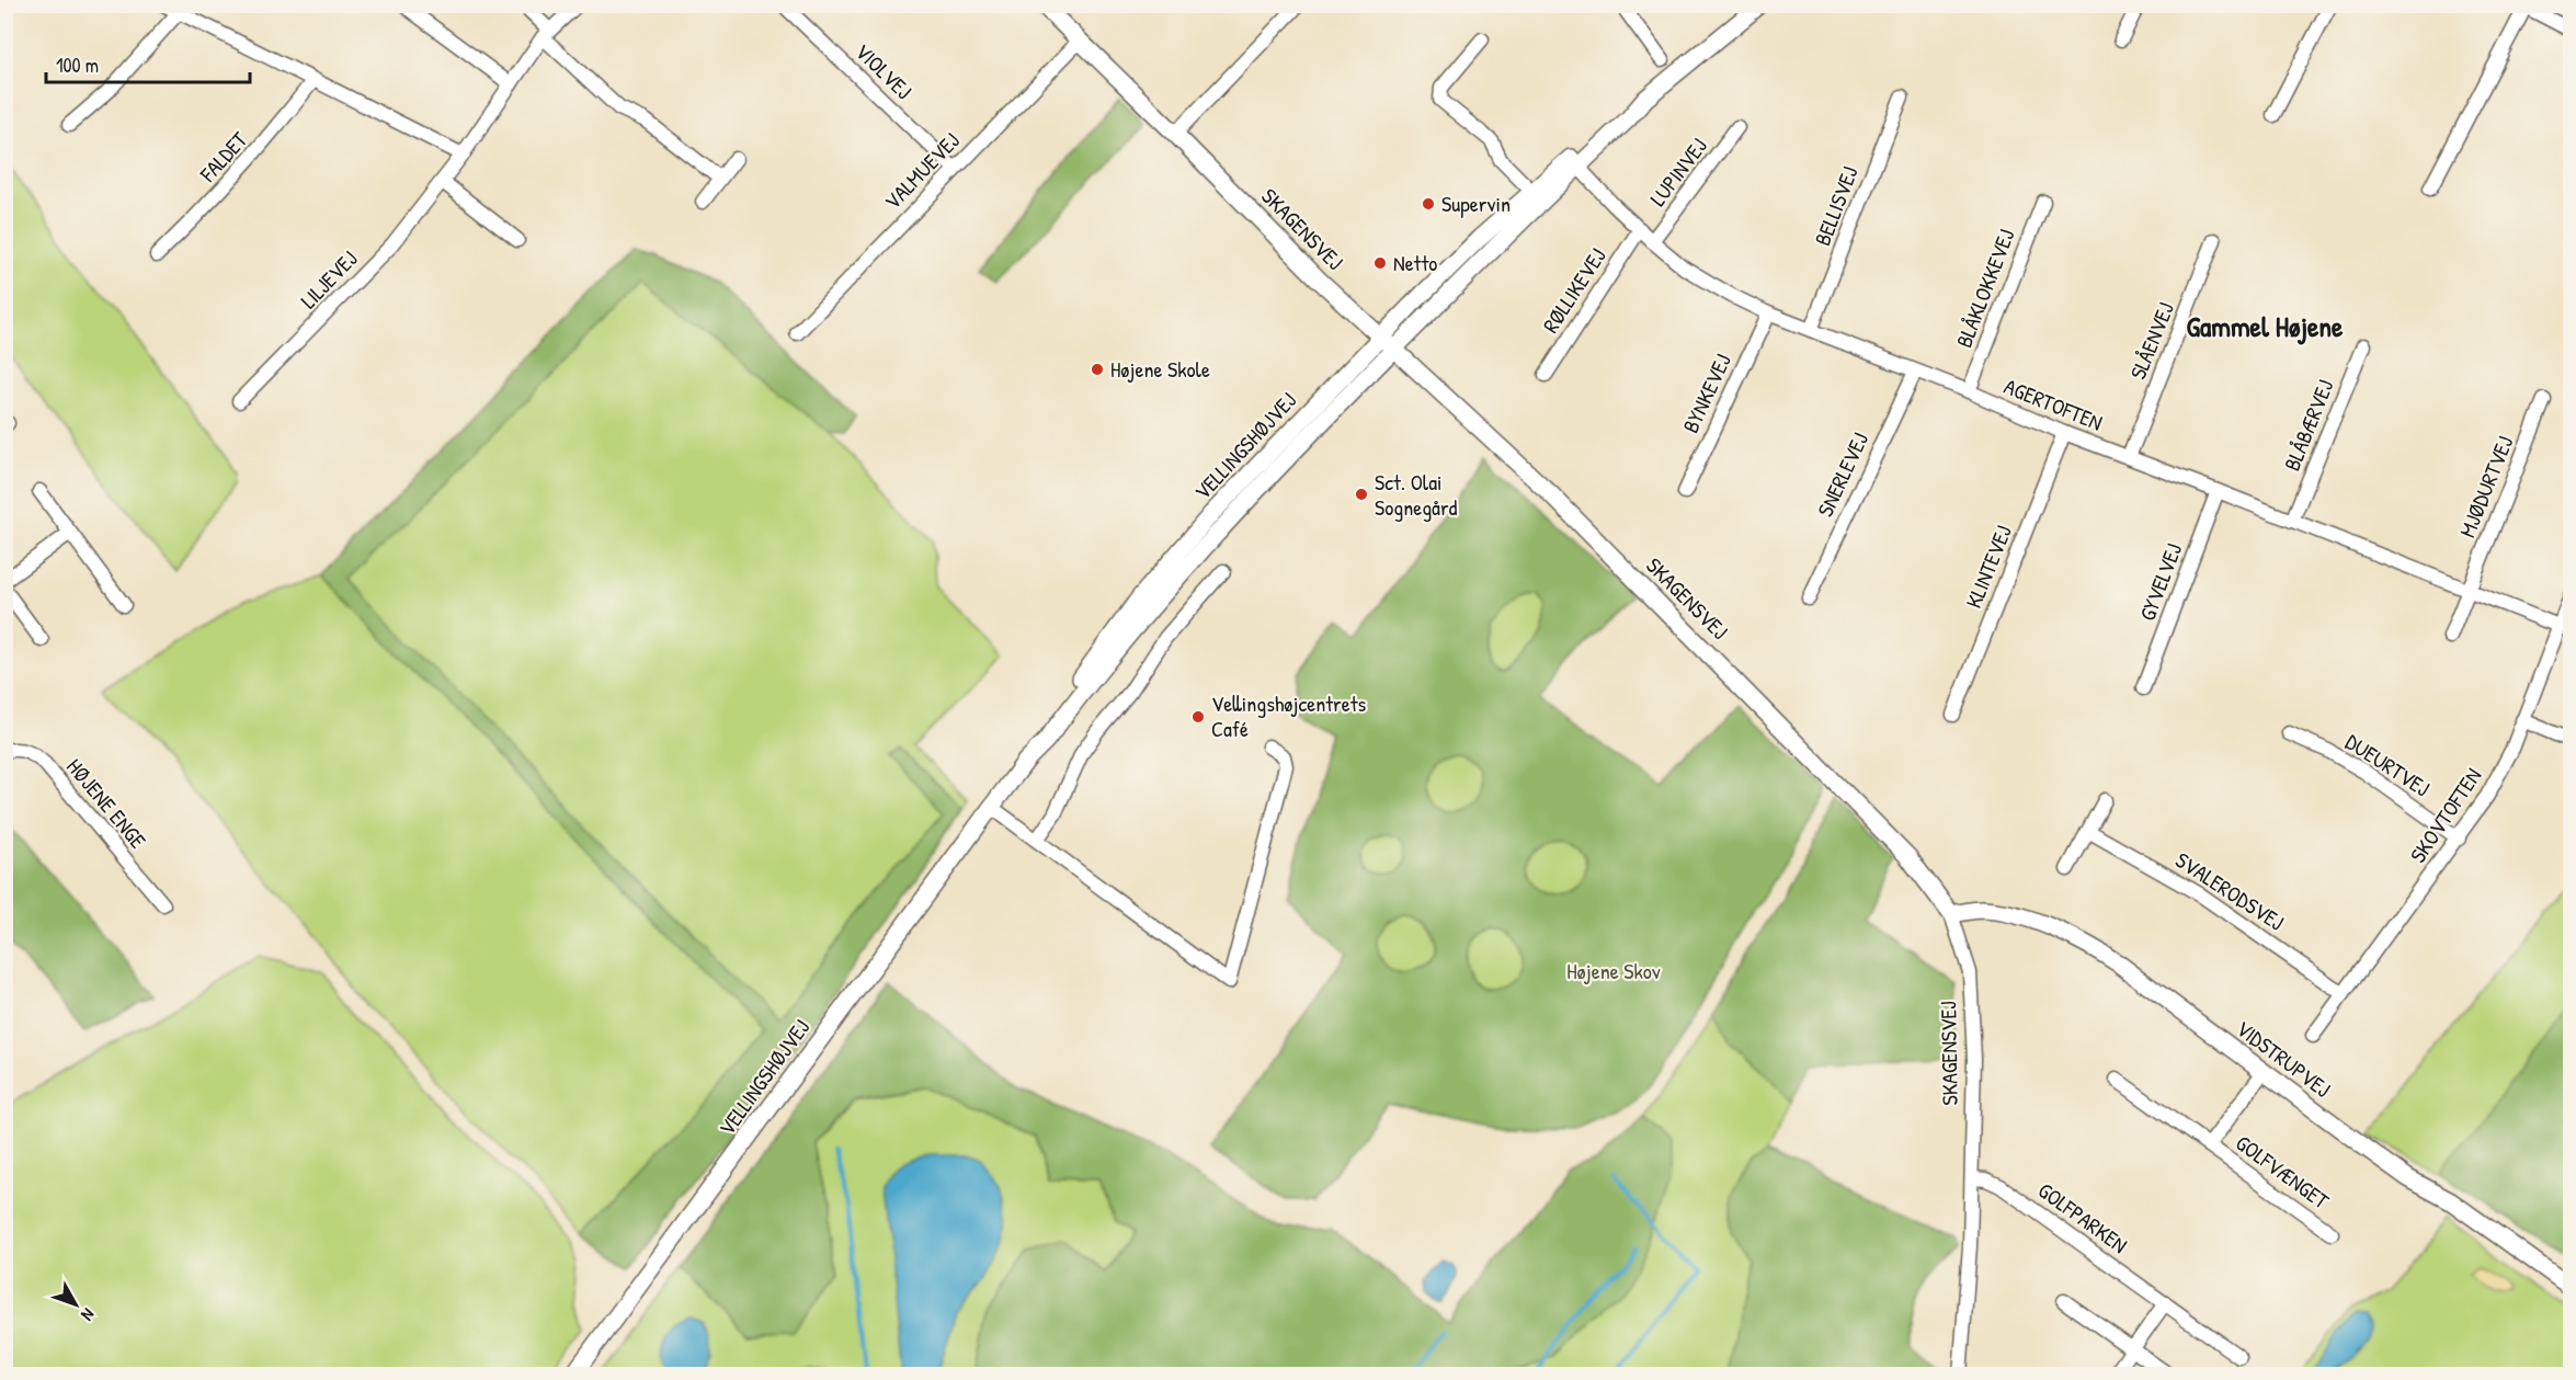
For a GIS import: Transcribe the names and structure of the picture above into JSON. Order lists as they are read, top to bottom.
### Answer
{
  "streets": {
    "street": [
      "VIOLVEJ",
      "FALDET",
      "VALMUEVEJ",
      "LUPINVEJ",
      "BELLISVEJ",
      "SKAGENSVEJ",
      "LILJEVEJ",
      "BLÅKLOKKEVEJ",
      "RØLLIKEVEJ",
      "SLÅENVEJ",
      "BYNKEVEJ",
      "AGERTOFTEN",
      "BLÅBÆRVEJ",
      "VELLINGSHØJVEJ",
      "SNERLEVEJ",
      "MJØDURTVEJ",
      "KLINTEVEJ",
      "GYVELVEJ",
      "DUEURTVEJ",
      "HØJENE ENGE",
      "SKOVTOFTEN",
      "SVALERODSVEJ",
      "VIDSTRUPVEJ",
      "GOLFVÆNGET",
      "GOLFPARKEN"
    ]
  },
  "crossings": [
    ["VIOLVEJ", "VALMUEVEJ"],
    ["VALMUEVEJ", "SKAGENSVEJ"],
    ["LUPINVEJ", "AGERTOFTEN"],
    ["BELLISVEJ", "AGERTOFTEN"],
    ["SKAGENSVEJ", "VELLINGSHØJVEJ"],
    ["SKAGENSVEJ", "VIDSTRUPVEJ"],
    ["SKAGENSVEJ", "GOLFPARKEN"],
    ["BLÅKLOKKEVEJ", "AGERTOFTEN"],
    ["RØLLIKEVEJ", "AGERTOFTEN"],
    ["SLÅENVEJ", "AGERTOFTEN"],
    ["BYNKEVEJ", "AGERTOFTEN"],
    ["AGERTOFTEN", "BLÅBÆRVEJ"],
    ["AGERTOFTEN", "VELLINGSHØJVEJ"],
    ["AGERTOFTEN", "SNERLEVEJ"],
    ["AGERTOFTEN", "MJØDURTVEJ"],
    ["AGERTOFTEN", "KLINTEVEJ"],
    ["AGERTOFTEN", "GYVELVEJ"],
    ["AGERTOFTEN", "SKOVTOFTEN"],
    ["DUEURTVEJ", "SKOVTOFTEN"],
    ["SKOVTOFTEN", "SVALERODSVEJ"],
    ["VIDSTRUPVEJ", "GOLFVÆNGET"]
  ],
  "districts": ["Gammel Højene"],
  "parks": ["Højene Skov"],
  "places": [
    "Supervin",
    "Netto",
    "Højene Skole",
    "Sct. Olai Sognegård",
    "Vellingshøjcentrets Café"
  ],
  "scale_bar": "100 m",
  "north": "bottom right"
}
